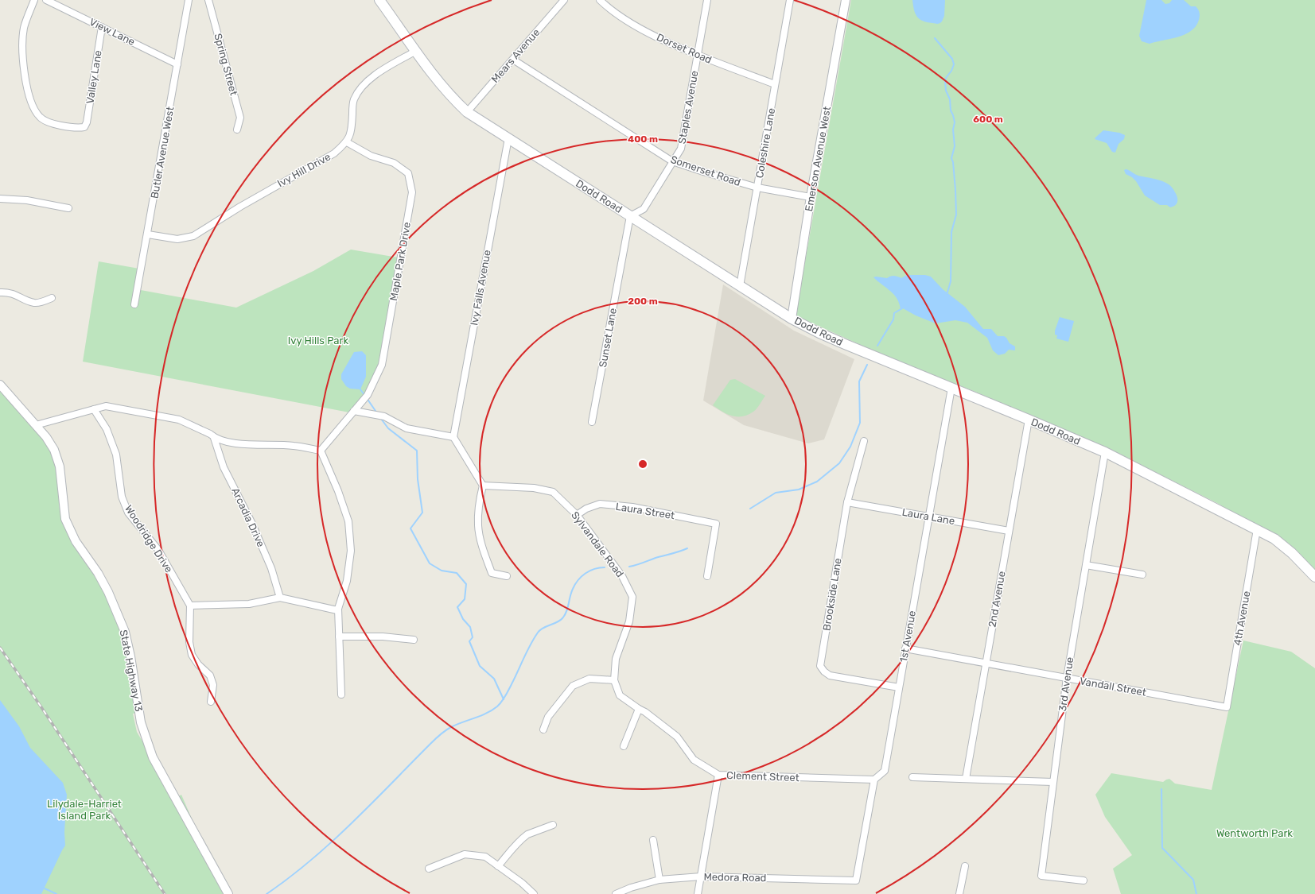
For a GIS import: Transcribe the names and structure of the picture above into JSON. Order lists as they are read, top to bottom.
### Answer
{
  "streets": {
    "main road": ["Dodd Road"],
    "street": [
      "View Lane",
      "Dorset Road",
      "Mears Avenue",
      "Spring Street",
      "Valley Lane",
      "Staples Avenue",
      "Coleshire Lane",
      "Butler Avenue West",
      "Emerson Avenue West",
      "Ivy Hill Drive",
      "Somerset Road",
      "Maple Park Drive",
      "Ivy Falls Avenue",
      "Sunset Lane",
      "Laura Street",
      "Laura Lane",
      "Arcadia Drive",
      "Woodridge Drive",
      "Sylvandale Road",
      "Brookside Lane",
      "2nd Avenue",
      "4th Avenue",
      "1st Avenue",
      "State Highway 13",
      "3rd Avenue",
      "Vandall Street",
      "Clement Street",
      "Medora Road"
    ]
  },
  "crossings": [
    ["View Lane", "Valley Lane"],
    ["View Lane", "Butler Avenue West"],
    ["Dorset Road", "Staples Avenue"],
    ["Dorset Road", "Coleshire Lane"],
    ["Mears Avenue", "Somerset Road"],
    ["Mears Avenue", "Dodd Road"],
    ["Staples Avenue", "Somerset Road"],
    ["Staples Avenue", "Dodd Road"],
    ["Staples Avenue", "Sunset Lane"],
    ["Coleshire Lane", "Somerset Road"],
    ["Coleshire Lane", "Dodd Road"],
    ["Butler Avenue West", "Ivy Hill Drive"],
    ["Emerson Avenue West", "Somerset Road"],
    ["Emerson Avenue West", "Dodd Road"],
    ["Ivy Hill Drive", "Maple Park Drive"],
    ["Dodd Road", "Ivy Falls Avenue"],
    ["Dodd Road", "Sunset Lane"],
    ["Dodd Road", "2nd Avenue"],
    ["Dodd Road", "4th Avenue"],
    ["Dodd Road", "1st Avenue"],
    ["Dodd Road", "3rd Avenue"],
    ["Laura Street", "Sylvandale Road"],
    ["Laura Lane", "Brookside Lane"],
    ["Laura Lane", "2nd Avenue"],
    ["Laura Lane", "1st Avenue"],
    ["Sylvandale Road", "Clement Street"],
    ["Brookside Lane", "1st Avenue"],
    ["2nd Avenue", "Vandall Street"],
    ["4th Avenue", "Vandall Street"],
    ["1st Avenue", "Vandall Street"],
    ["1st Avenue", "Clement Street"],
    ["1st Avenue", "Medora Road"],
    ["3rd Avenue", "Vandall Street"],
    ["Clement Street", "Medora Road"]
  ],
  "parks": ["Ivy Hills Park", "Lilydale-Harriet Island Park", "Wentworth Park"],
  "rings": ["600 m", "400 m", "200 m"]
}
